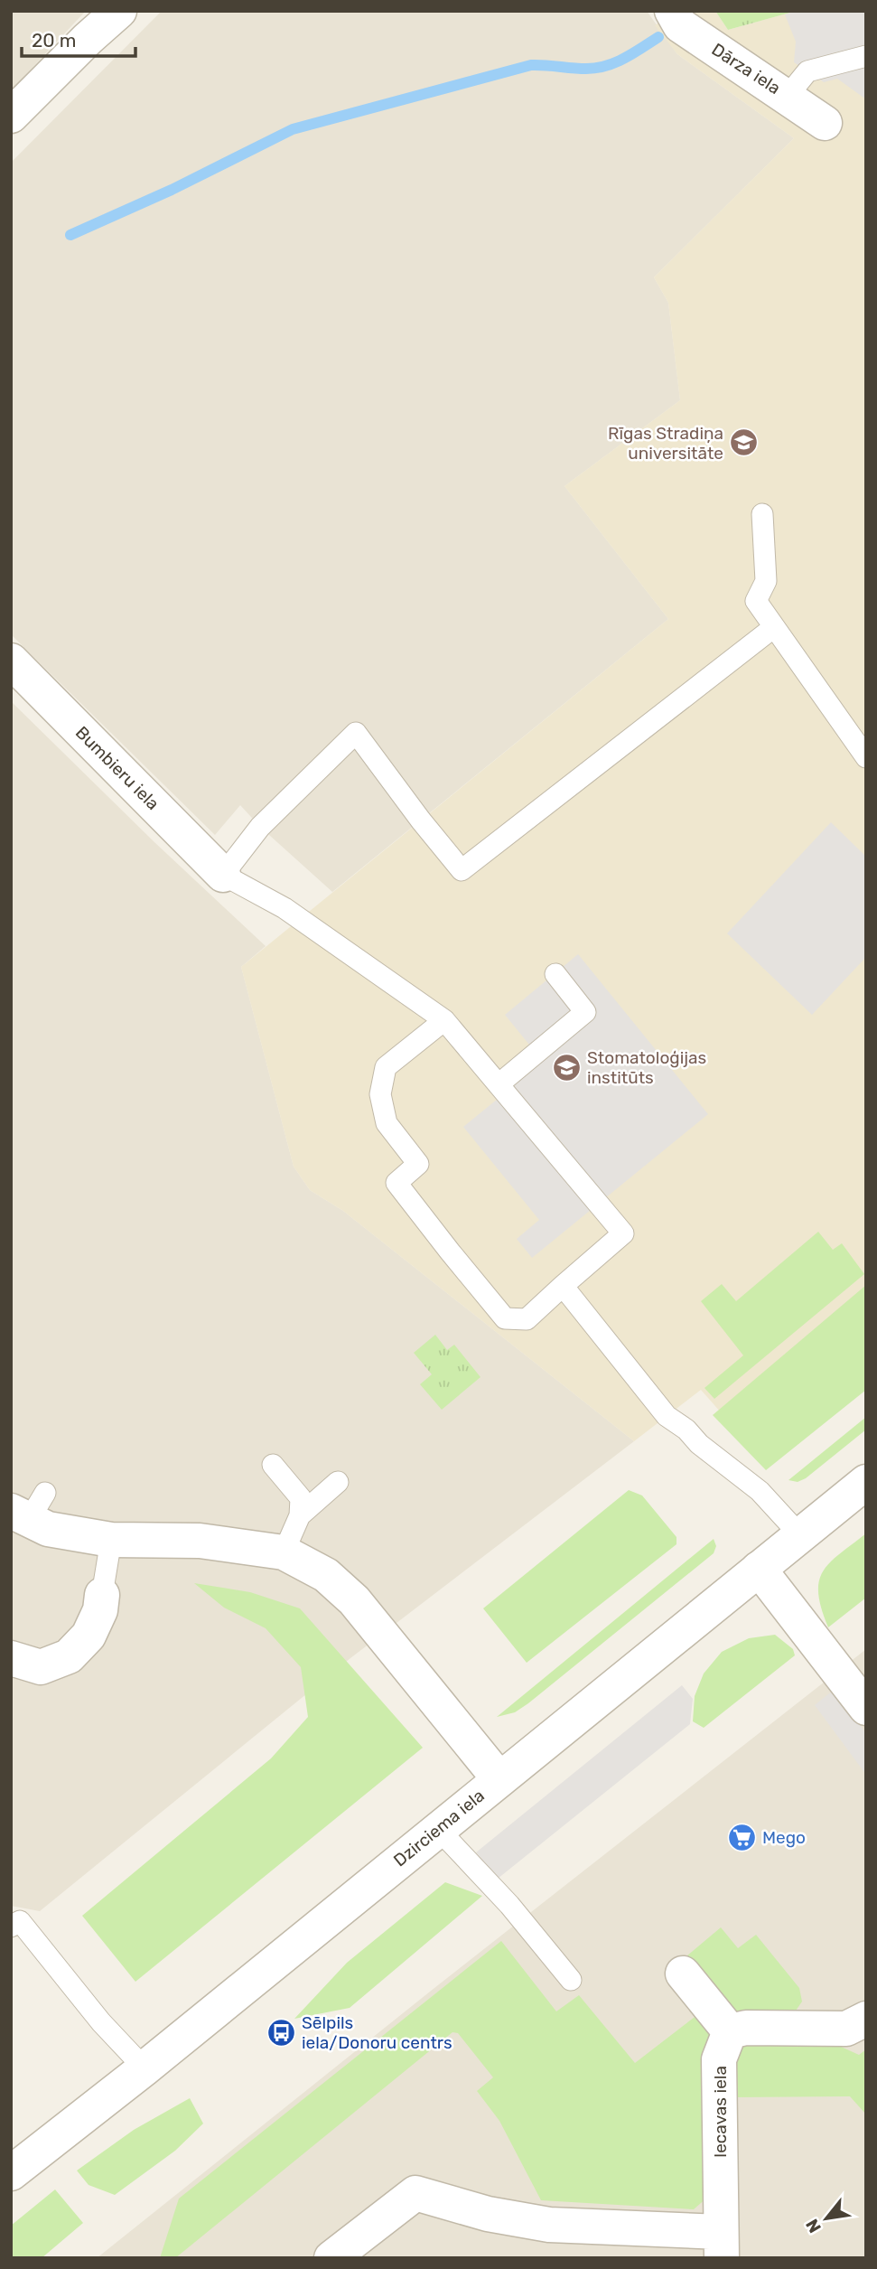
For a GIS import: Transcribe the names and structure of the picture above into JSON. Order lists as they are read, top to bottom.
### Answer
{
  "streets": {
    "street": [
      "Dārza iela",
      "Bumbieru iela",
      "Dzirciema iela",
      "Iecavas iela"
    ]
  },
  "places": {
    "school or university": ["Rīgas Stradiņa universitāte", "Stomatoloģijas institūts"],
    "supermarket": ["Mego"],
    "bus stop": ["Sēlpils iela/Donoru centrs"]
  },
  "scale_bar": "20 m",
  "north": "bottom left"
}
